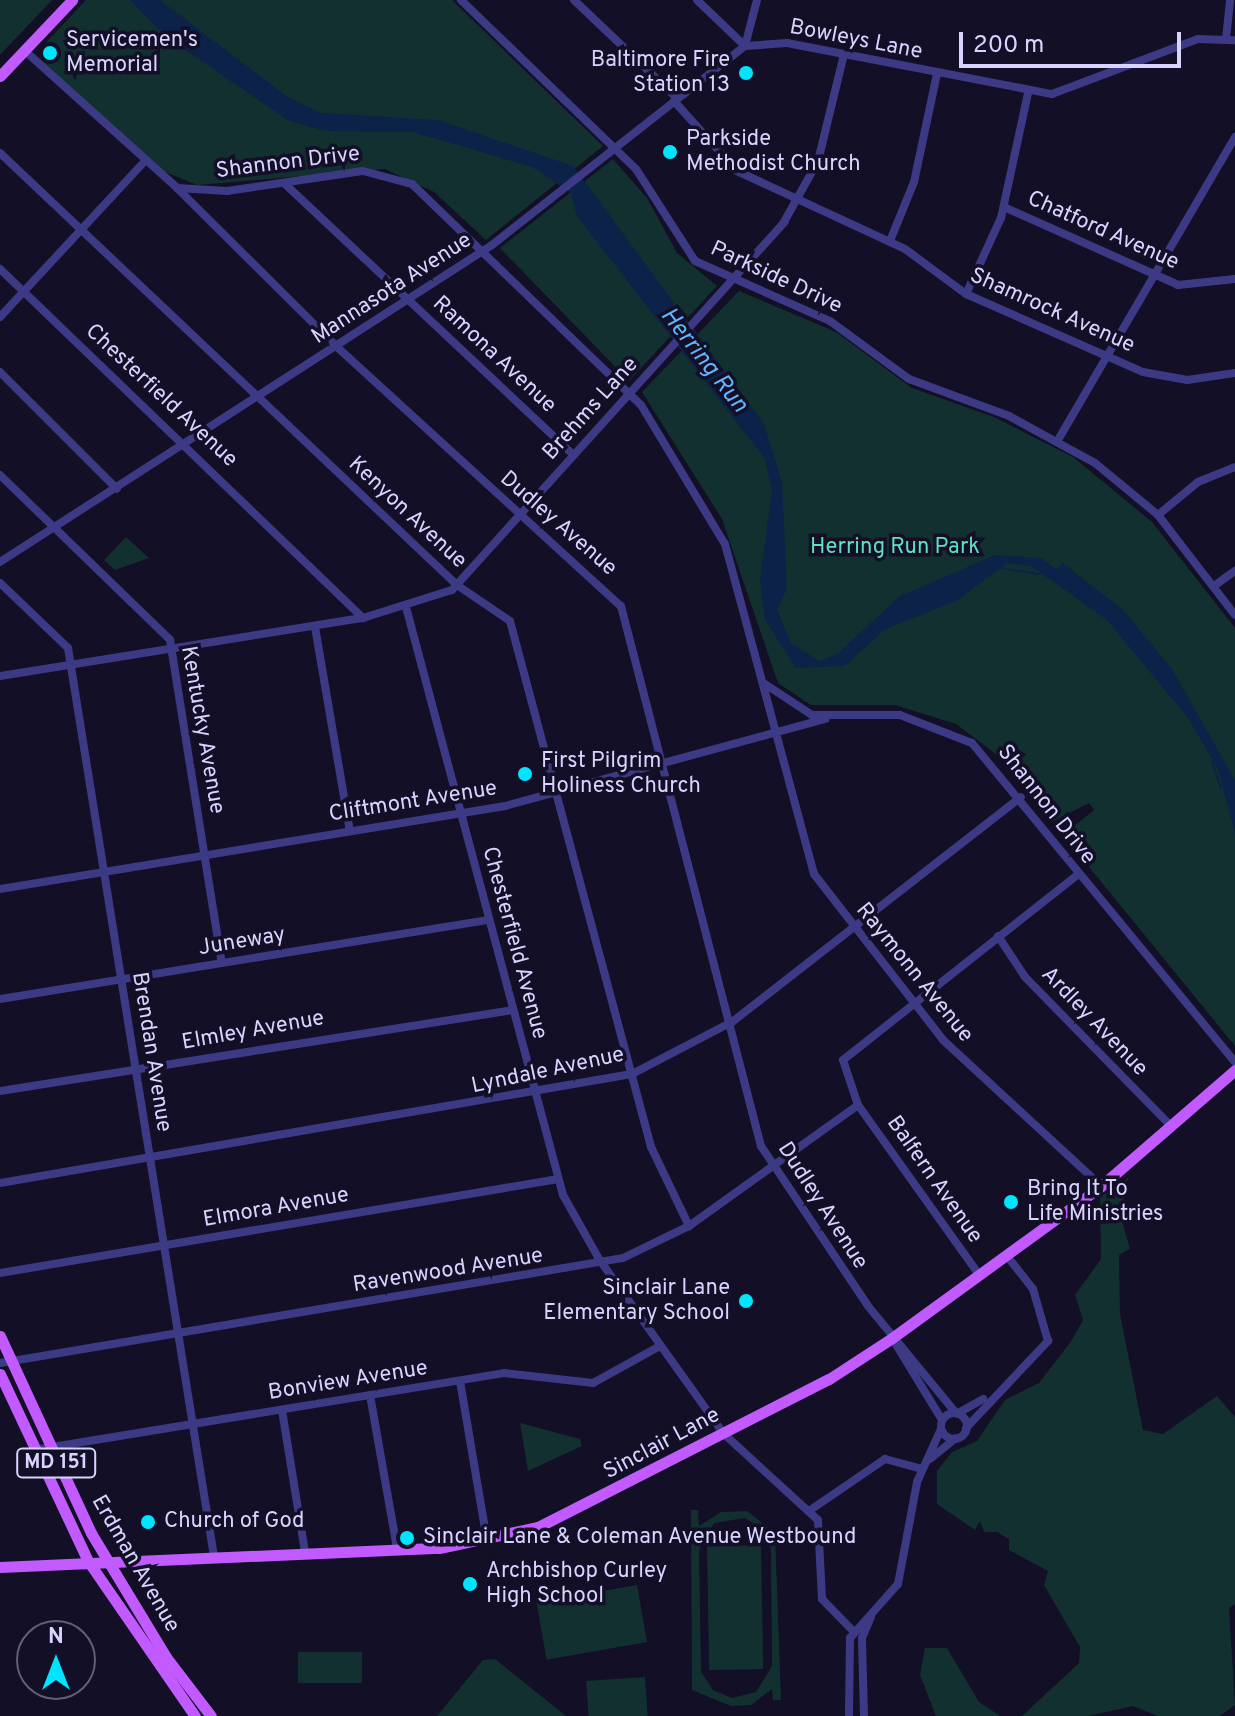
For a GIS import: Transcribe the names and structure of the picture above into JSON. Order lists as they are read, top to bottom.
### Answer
{
  "streets": {
    "main road": ["Sinclair Lane", "MD 151", "Erdman Avenue"],
    "street": [
      "Bowleys Lane",
      "Shannon Drive",
      "Chatford Avenue",
      "Parkside Drive",
      "Mannasota Avenue",
      "Shamrock Avenue",
      "Ramona Avenue",
      "Chesterfield Avenue",
      "Brehms Lane",
      "Kenyon Avenue",
      "Dudley Avenue",
      "Kentucky Avenue",
      "Cliftmont Avenue",
      "Juneway",
      "Raymonn Avenue",
      "Ardley Avenue",
      "Elmley Avenue",
      "Brendan Avenue",
      "Lyndale Avenue",
      "Balfern Avenue",
      "Elmora Avenue",
      "Ravenwood Avenue",
      "Bonview Avenue"
    ]
  },
  "crossings": [
    ["Bowleys Lane", "Mannasota Avenue"],
    ["Bowleys Lane", "Brehms Lane"],
    ["Shannon Drive", "Mannasota Avenue"],
    ["Shannon Drive", "Ramona Avenue"],
    ["Shannon Drive", "Brehms Lane"],
    ["Shannon Drive", "Dudley Avenue"],
    ["Shannon Drive", "Cliftmont Avenue"],
    ["Shannon Drive", "Raymonn Avenue"],
    ["Shannon Drive", "Lyndale Avenue"],
    ["Parkside Drive", "Mannasota Avenue"],
    ["Parkside Drive", "Brehms Lane"],
    ["Mannasota Avenue", "Shamrock Avenue"],
    ["Mannasota Avenue", "Ramona Avenue"],
    ["Mannasota Avenue", "Chesterfield Avenue"],
    ["Mannasota Avenue", "Kenyon Avenue"],
    ["Mannasota Avenue", "Dudley Avenue"],
    ["Mannasota Avenue", "Kentucky Avenue"],
    ["Shamrock Avenue", "Brehms Lane"],
    ["Ramona Avenue", "Brehms Lane"],
    ["Chesterfield Avenue", "Brehms Lane"],
    ["Chesterfield Avenue", "Cliftmont Avenue"],
    ["Chesterfield Avenue", "Juneway"],
    ["Chesterfield Avenue", "Elmley Avenue"],
    ["Chesterfield Avenue", "Lyndale Avenue"],
    ["Chesterfield Avenue", "Elmora Avenue"],
    ["Chesterfield Avenue", "Ravenwood Avenue"],
    ["Chesterfield Avenue", "Bonview Avenue"],
    ["Chesterfield Avenue", "Sinclair Lane"],
    ["Brehms Lane", "Kenyon Avenue"],
    ["Brehms Lane", "Dudley Avenue"],
    ["Brehms Lane", "Kentucky Avenue"],
    ["Brehms Lane", "Brendan Avenue"],
    ["Kenyon Avenue", "Cliftmont Avenue"],
    ["Kenyon Avenue", "Lyndale Avenue"],
    ["Kenyon Avenue", "Ravenwood Avenue"],
    ["Dudley Avenue", "Cliftmont Avenue"],
    ["Dudley Avenue", "Lyndale Avenue"],
    ["Dudley Avenue", "Ravenwood Avenue"],
    ["Dudley Avenue", "Sinclair Lane"],
    ["Kentucky Avenue", "Cliftmont Avenue"],
    ["Kentucky Avenue", "Juneway"],
    ["Cliftmont Avenue", "Raymonn Avenue"],
    ["Cliftmont Avenue", "Brendan Avenue"],
    ["Juneway", "Brendan Avenue"],
    ["Raymonn Avenue", "Lyndale Avenue"],
    ["Raymonn Avenue", "Sinclair Lane"],
    ["Ardley Avenue", "Sinclair Lane"],
    ["Elmley Avenue", "Brendan Avenue"],
    ["Brendan Avenue", "Lyndale Avenue"],
    ["Brendan Avenue", "Elmora Avenue"],
    ["Brendan Avenue", "Ravenwood Avenue"],
    ["Brendan Avenue", "Bonview Avenue"],
    ["Brendan Avenue", "Sinclair Lane"],
    ["Balfern Avenue", "Ravenwood Avenue"],
    ["Balfern Avenue", "Sinclair Lane"],
    ["Ravenwood Avenue", "Erdman Avenue"],
    ["Bonview Avenue", "Erdman Avenue"],
    ["Sinclair Lane", "Erdman Avenue"]
  ],
  "water": ["Herring Run"],
  "parks": ["Herring Run Park"],
  "places": [
    "Servicemen's Memorial",
    "Baltimore Fire Station 13",
    "Parkside Methodist Church",
    "First Pilgrim Holiness Church",
    "Bring It To Life Ministries",
    "Sinclair Lane Elementary School",
    "Church of God",
    "Sinclair Lane & Coleman Avenue Westbound",
    "Archbishop Curley High School"
  ],
  "scale_bar": "200 m",
  "north": "top"
}
